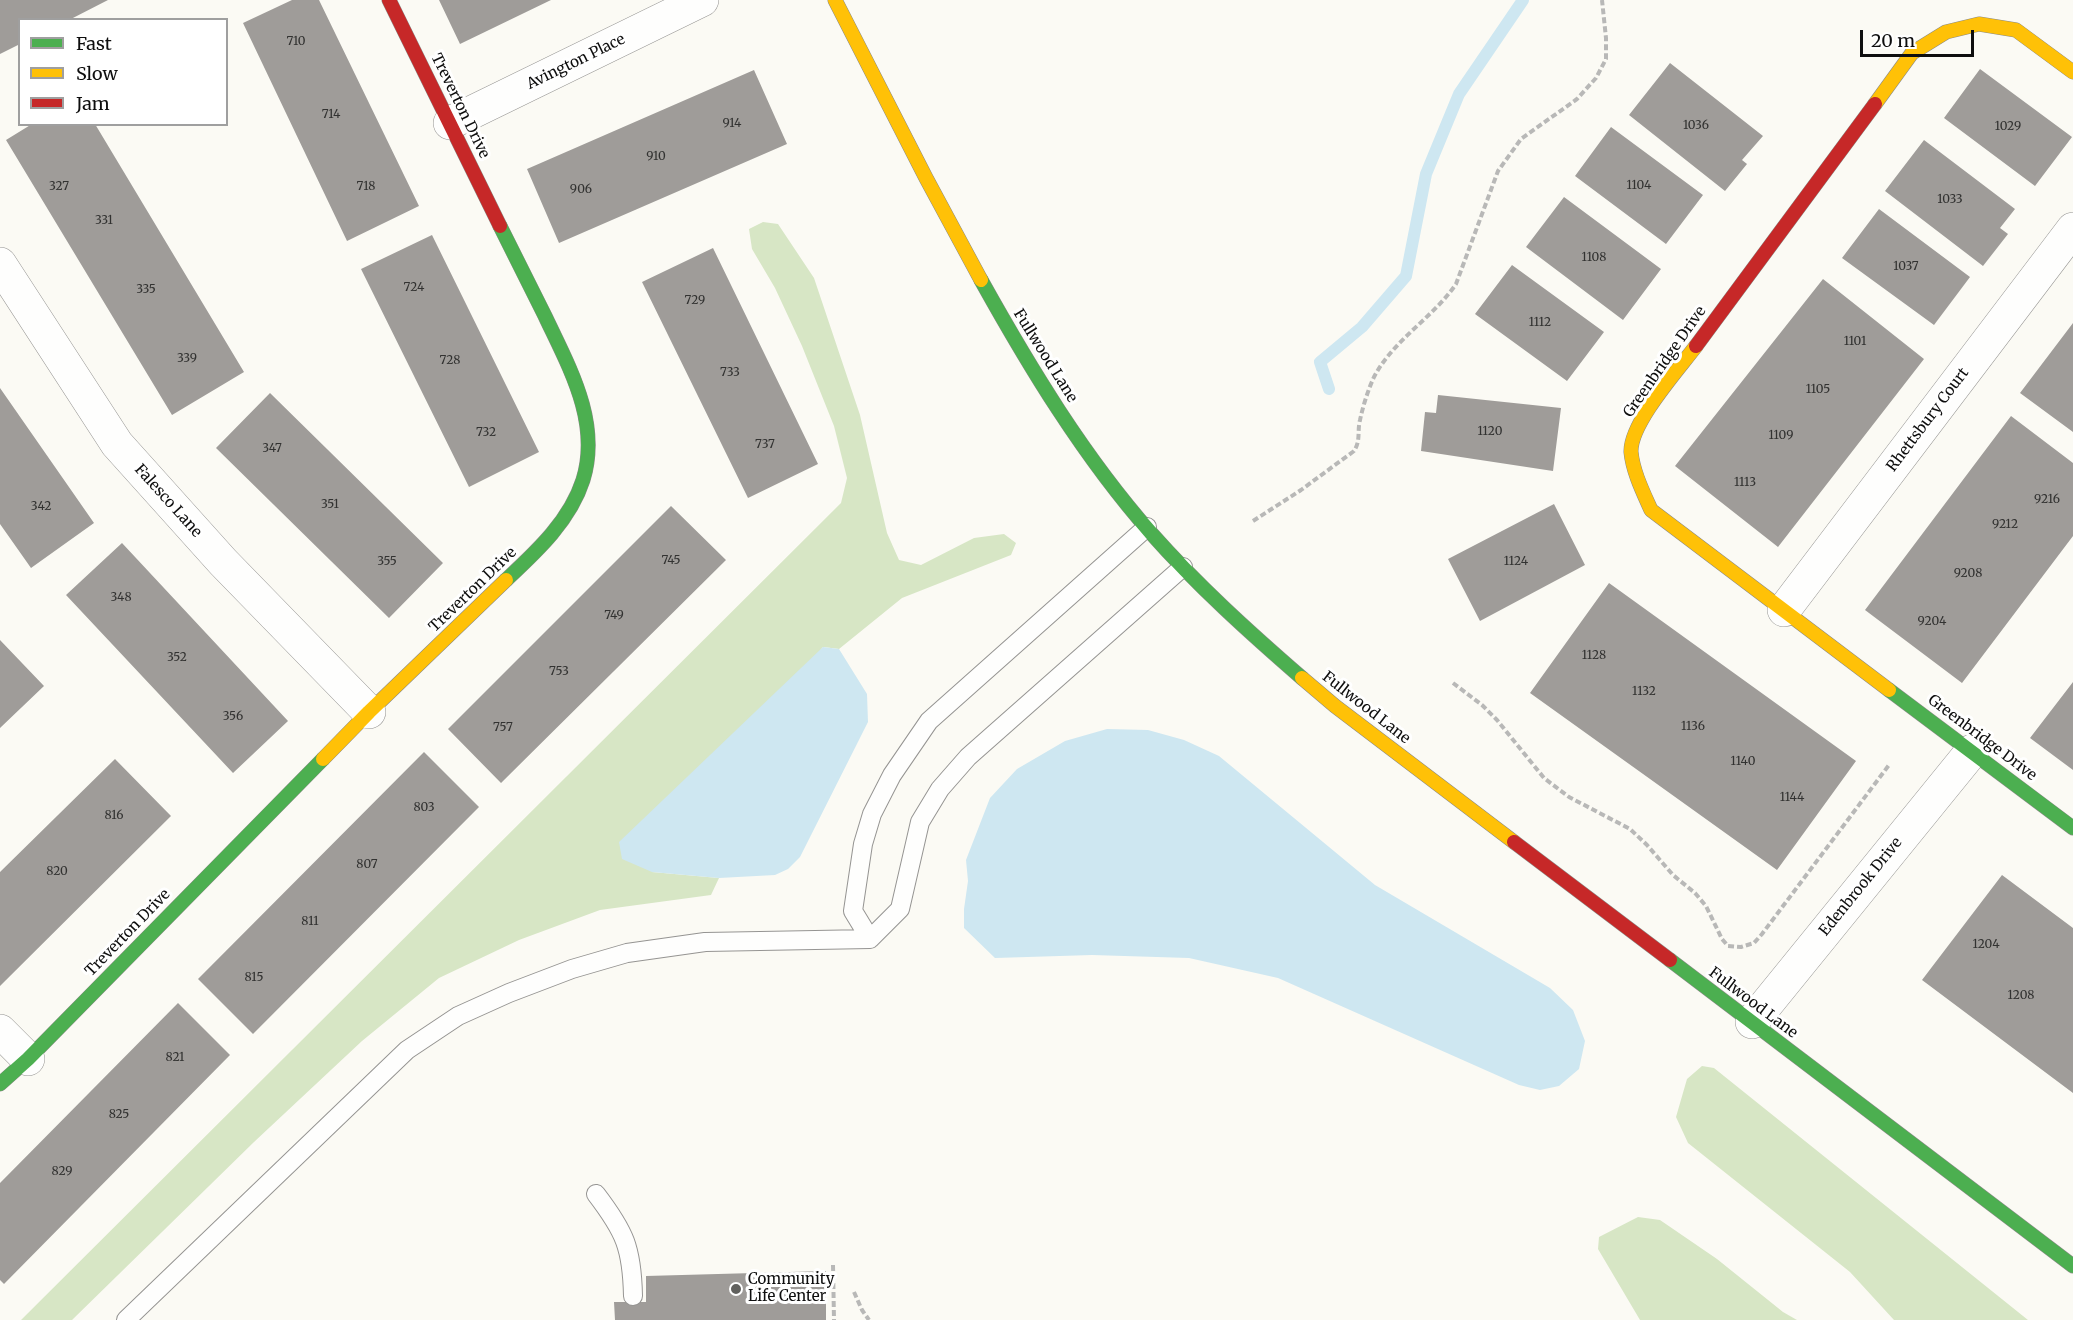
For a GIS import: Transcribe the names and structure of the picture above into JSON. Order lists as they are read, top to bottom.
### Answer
{
  "streets": {
    "street": [
      "Avington Place",
      "Treverton Drive",
      "Fullwood Lane",
      "Greenbridge Drive",
      "Rhettsbury Court",
      "Falesco Lane",
      "Edenbrook Drive"
    ]
  },
  "crossings": [
    ["Avington Place", "Treverton Drive"],
    ["Treverton Drive", "Falesco Lane"],
    ["Fullwood Lane", "Edenbrook Drive"],
    ["Greenbridge Drive", "Rhettsbury Court"],
    ["Greenbridge Drive", "Edenbrook Drive"]
  ],
  "places": ["Community Life Center"],
  "house_numbers": [
    "710",
    "714",
    "914",
    "1036",
    "1029",
    "910",
    "1104",
    "327",
    "718",
    "906",
    "1033",
    "331",
    "1108",
    "1037",
    "724",
    "335",
    "729",
    "1112",
    "1101",
    "339",
    "728",
    "733",
    "1105",
    "1120",
    "732",
    "1109",
    "737",
    "347",
    "1113",
    "9216",
    "351",
    "342",
    "9212",
    "745",
    "355",
    "1124",
    "9208",
    "348",
    "749",
    "9204",
    "1128",
    "352",
    "753",
    "1132",
    "356",
    "1136",
    "757",
    "1140",
    "1144",
    "803",
    "816",
    "807",
    "820",
    "811",
    "1204",
    "815",
    "1208",
    "821",
    "825",
    "829"
  ],
  "legend": ["Fast", "Slow", "Jam"],
  "scale_bar": "20 m"
}
